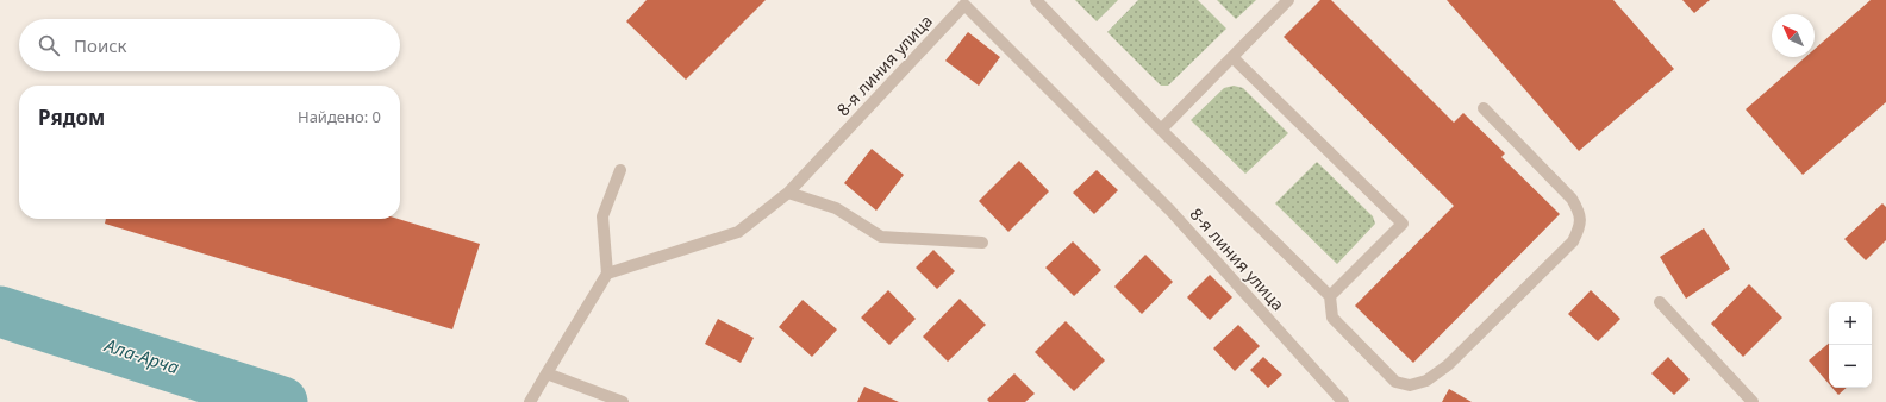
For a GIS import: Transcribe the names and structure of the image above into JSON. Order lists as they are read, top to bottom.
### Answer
{
  "streets": {
    "street": ["8-я линия улица"]
  },
  "water": ["Ала-Арча"],
  "north": "top left",
  "page": {
    "search": "Поиск",
    "heading": ["Рядом", "Найдено: 0"],
    "map_buttons": ["+", "−"]
  }
}
